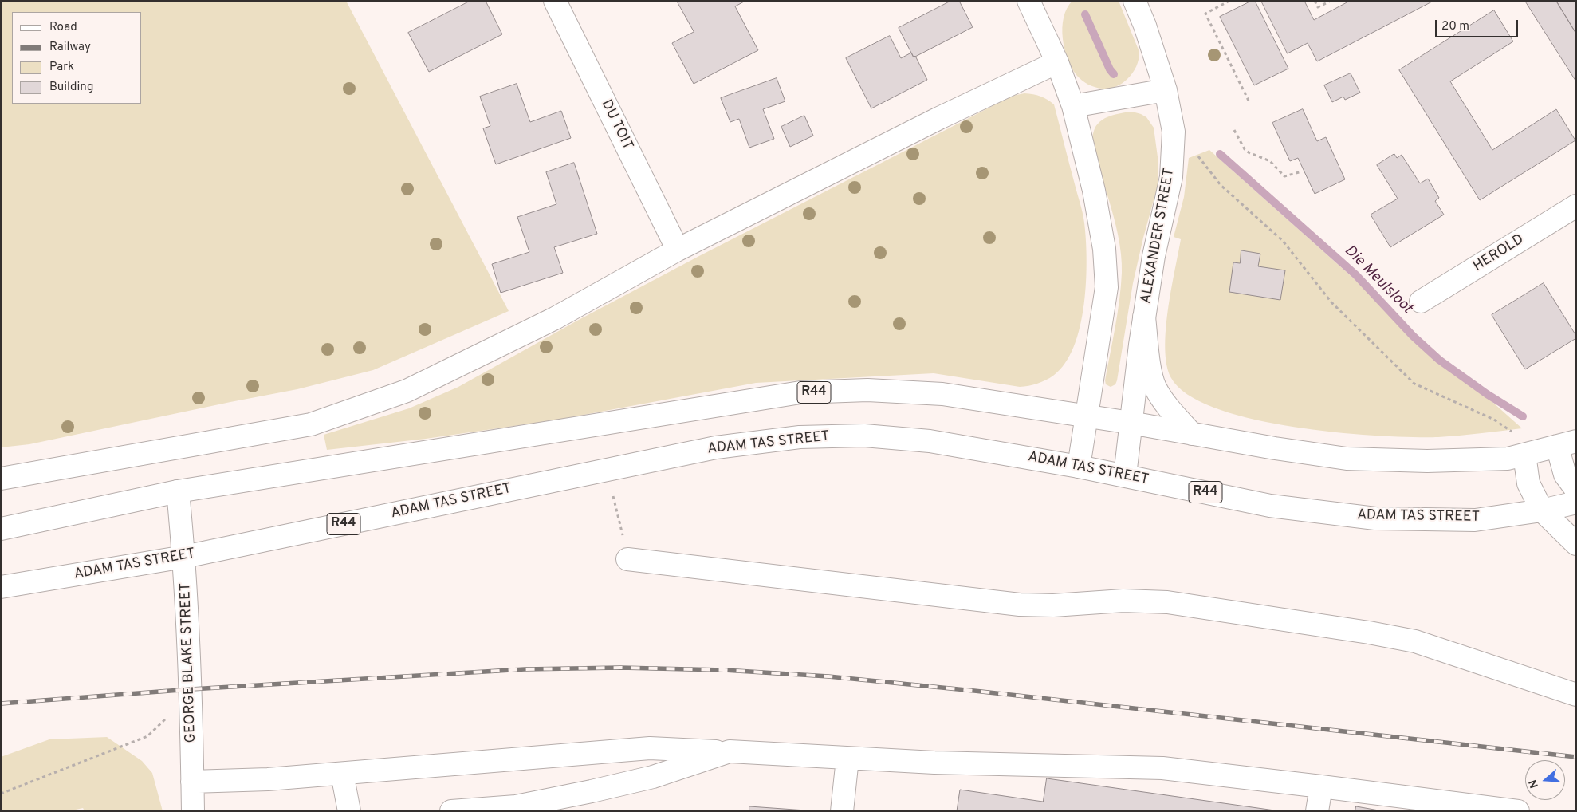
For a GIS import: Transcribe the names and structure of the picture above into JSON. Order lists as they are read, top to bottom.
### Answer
{
  "streets": {
    "main road": [
      "DU TOIT",
      "ALEXANDER STREET",
      "HEROLD",
      "R44",
      "ADAM TAS STREET",
      "GEORGE BLAKE STREET"
    ]
  },
  "crossings": [
    ["ALEXANDER STREET", "R44"],
    ["ALEXANDER STREET", "ADAM TAS STREET"],
    ["R44", "GEORGE BLAKE STREET"],
    ["ADAM TAS STREET", "GEORGE BLAKE STREET"]
  ],
  "water": ["Die Meulsloot"],
  "legend": [
    "Road",
    "Railway",
    "Park",
    "Building"
  ],
  "scale_bar": "20 m",
  "north": "left"
}
